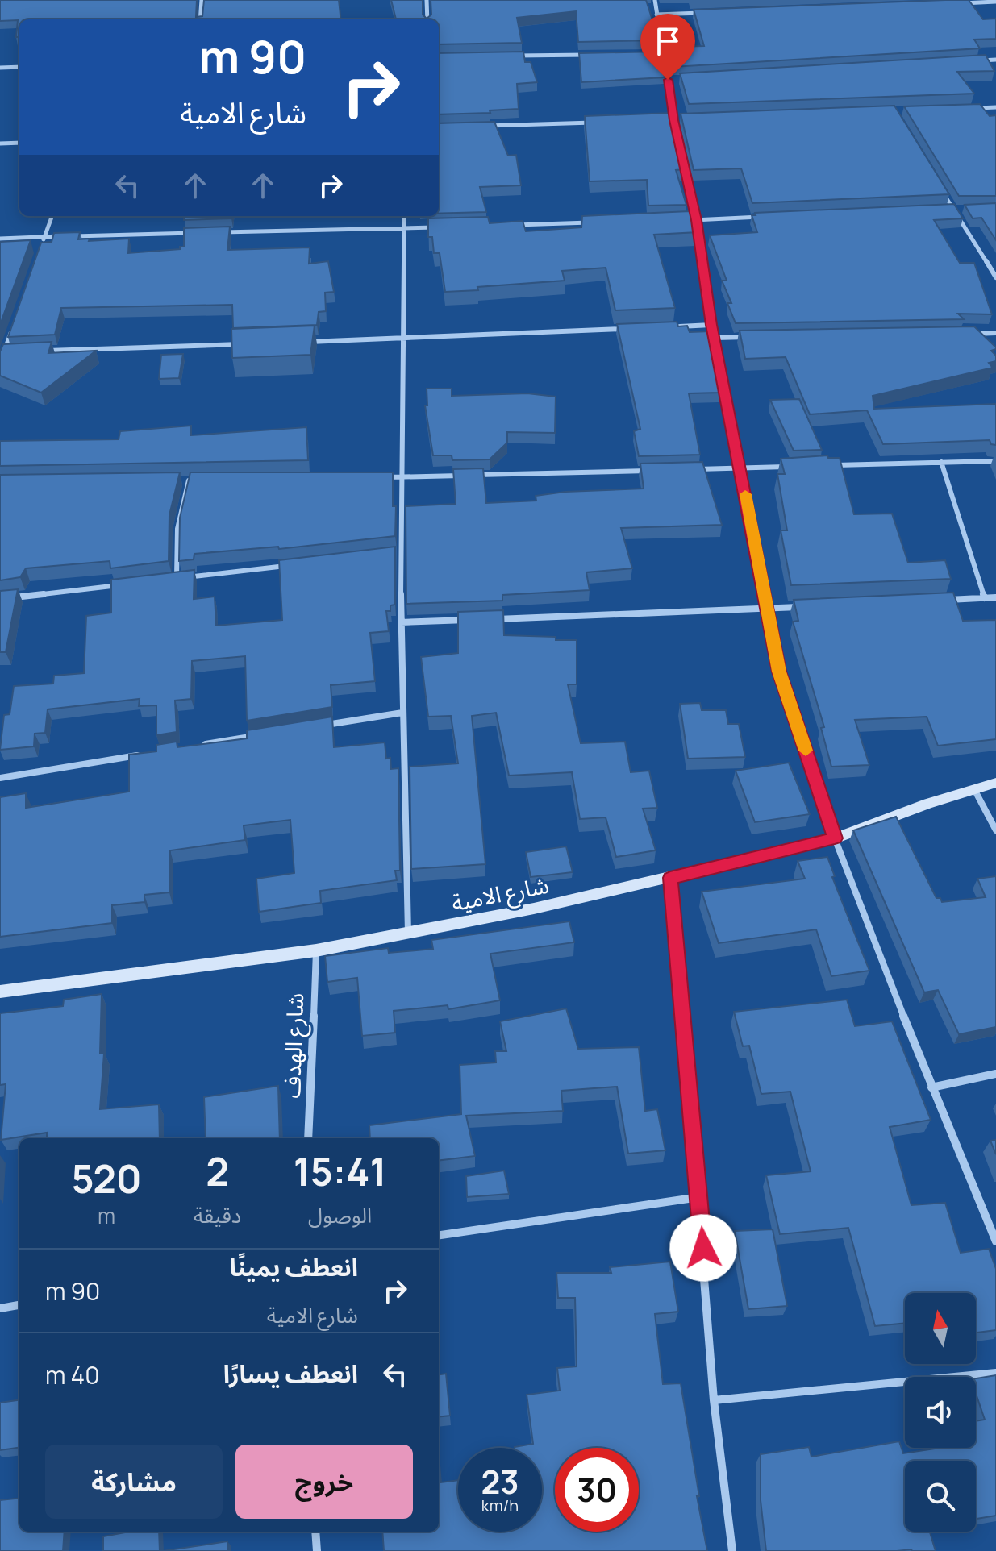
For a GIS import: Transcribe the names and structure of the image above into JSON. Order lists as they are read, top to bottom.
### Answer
{
  "streets": {
    "street": ["شارع الامية", "شارع الهدف"]
  },
  "crossings": [
    ["شارع الامية", "شارع الهدف"]
  ],
  "north": "top",
  "page": {
    "turn": ["90 m", "شارع الامية"],
    "eta": [
      "15:41",
      "الوصول",
      "2",
      "دقيقة",
      "520",
      "m"
    ],
    "list": [
      {
        "name": "انعطف يمينًا",
        "note": "شارع الامية",
        "value": "90 m"
      },
      {
        "name": "انعطف يسارًا",
        "value": "40 m"
      }
    ],
    "buttons": ["خروج", "مشاركة"],
    "speed": "23 km/h",
    "limit": "30"
  }
}
